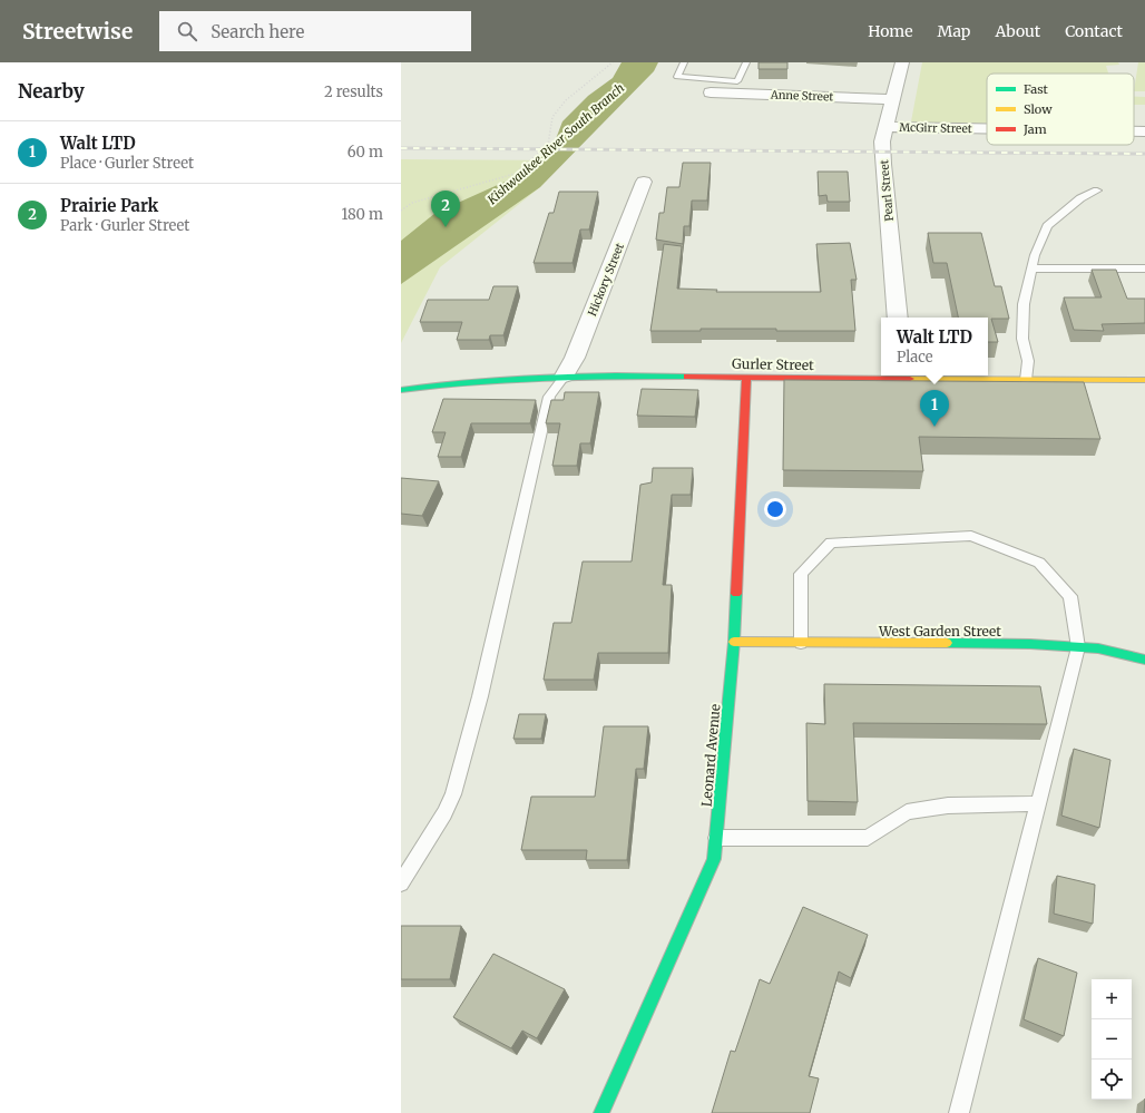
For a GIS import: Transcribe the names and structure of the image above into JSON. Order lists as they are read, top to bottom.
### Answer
{
  "streets": {
    "street": [
      "Anne Street",
      "McGirr Street",
      "Pearl Street",
      "Hickory Street",
      "Gurler Street",
      "West Garden Street",
      "Leonard Avenue"
    ]
  },
  "crossings": [
    ["Anne Street", "Pearl Street"],
    ["McGirr Street", "Pearl Street"],
    ["Hickory Street", "Gurler Street"],
    ["Gurler Street", "Leonard Avenue"],
    ["West Garden Street", "Leonard Avenue"]
  ],
  "water": ["Kishwaukee River South Branch"],
  "legend": ["Fast", "Slow", "Jam"],
  "page": {
    "header": "Streetwise",
    "search": "Search here",
    "nav": [
      "Home",
      "Map",
      "About",
      "Contact"
    ],
    "heading": ["Nearby", "2 results"],
    "list": [
      {
        "mark": "1",
        "name": "Walt LTD",
        "note": "Place · Gurler Street",
        "value": "60 m"
      },
      {
        "mark": "2",
        "name": "Prairie Park",
        "note": "Park · Gurler Street",
        "value": "180 m"
      }
    ],
    "pins": ["2", "1"],
    "popup": ["Walt LTD", "Place"],
    "map_buttons": ["+", "−"]
  }
}
